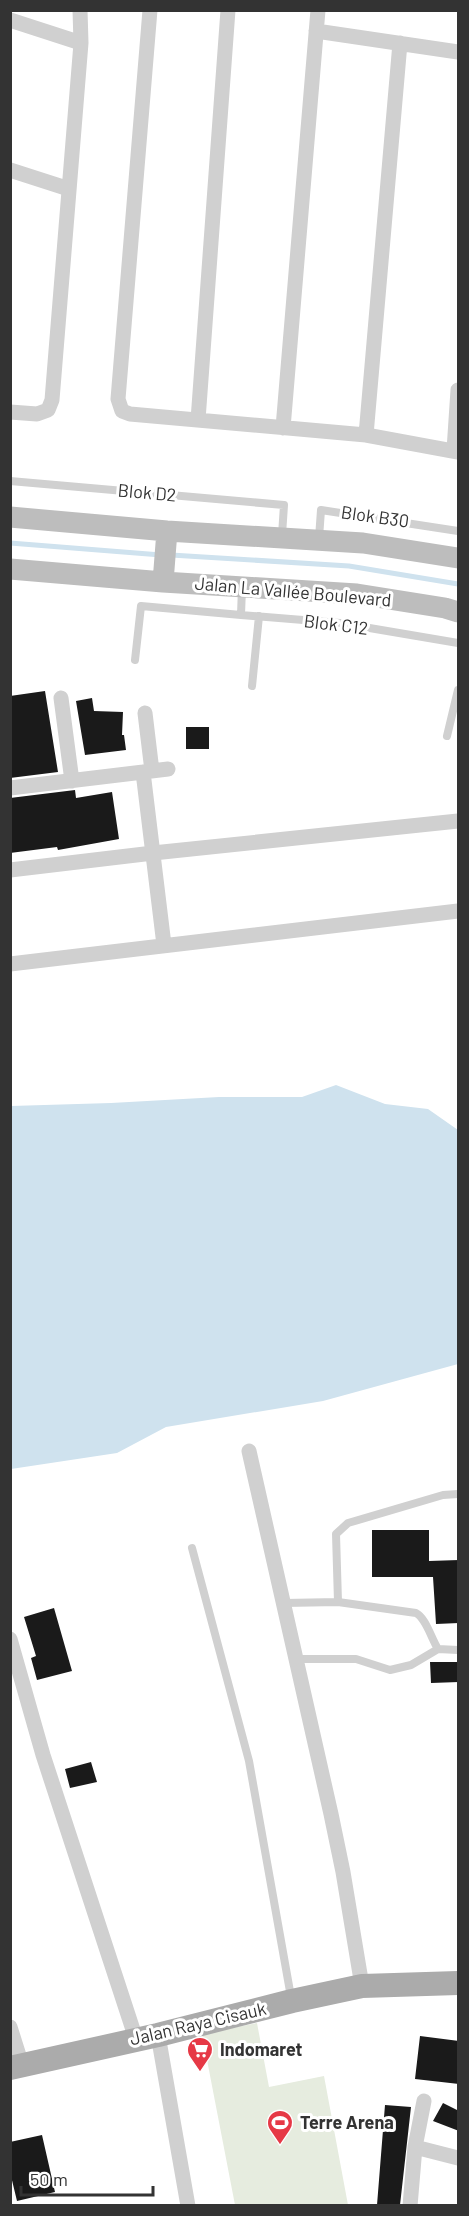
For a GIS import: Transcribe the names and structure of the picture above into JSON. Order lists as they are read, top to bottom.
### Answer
{
  "streets": {
    "main road": ["Jalan Raya Cisauk"],
    "street": ["Jalan La Vallée Boulevard"],
    "lane": ["Blok D2", "Blok B30", "Blok C12"]
  },
  "places": {
    "supermarket": ["Indomaret"],
    "sports": ["Terre Arena"]
  },
  "scale_bar": "50 m"
}
